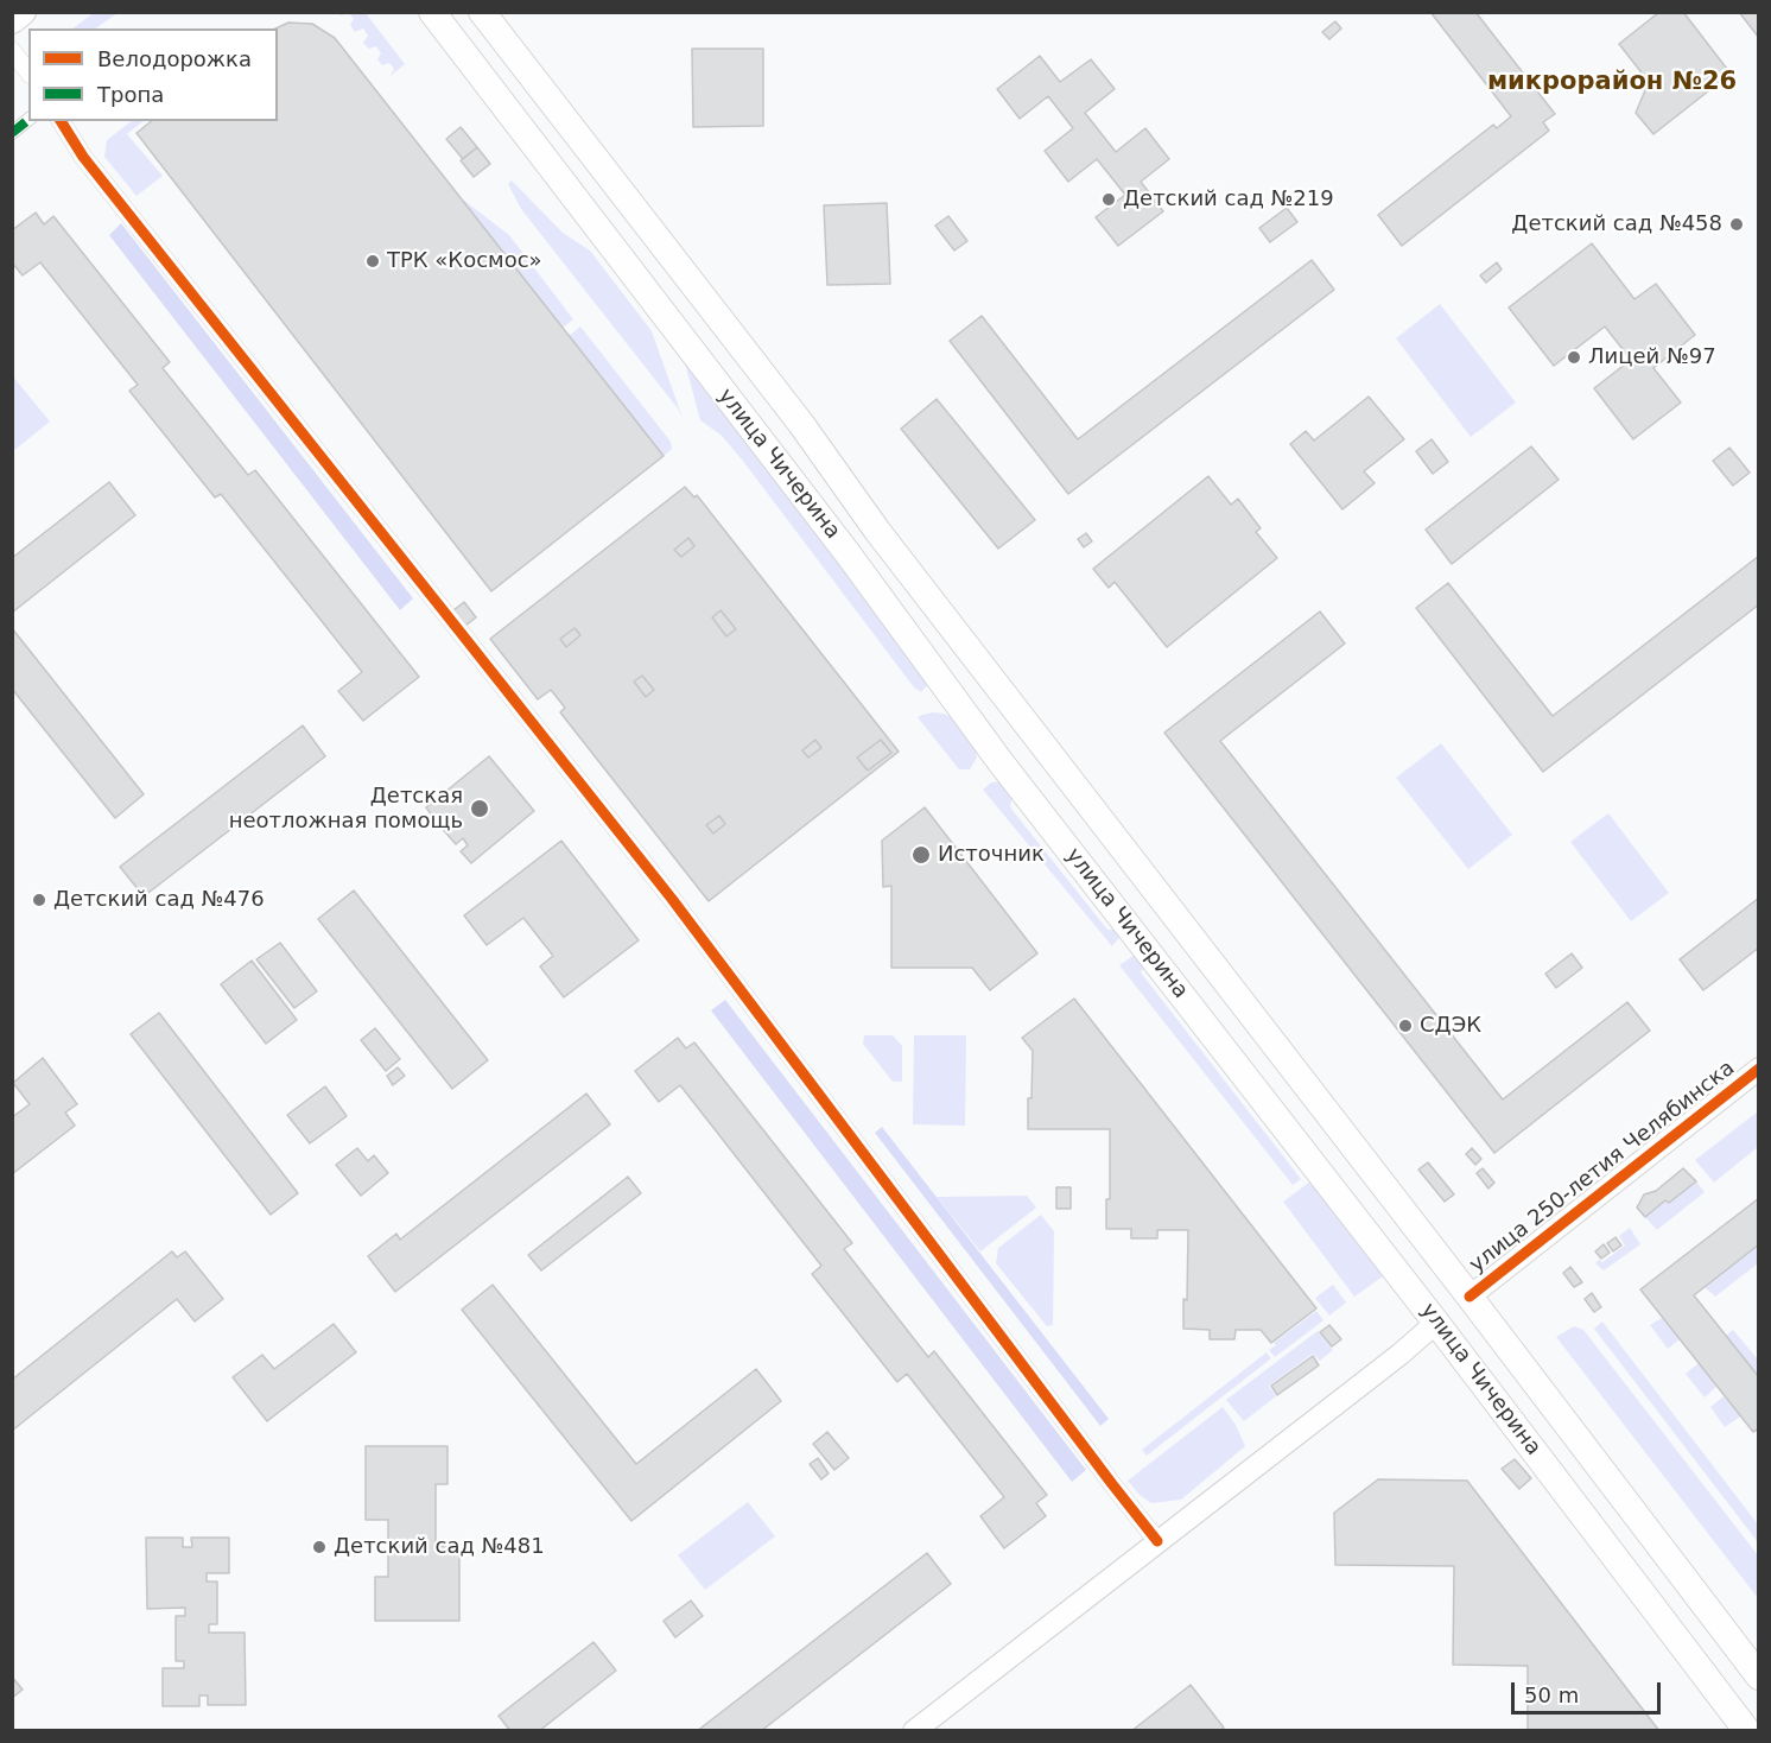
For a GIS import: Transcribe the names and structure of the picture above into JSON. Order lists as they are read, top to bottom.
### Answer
{
  "streets": {
    "main road": ["улица Чичерина", "улица 250-летия Челябинска"]
  },
  "crossings": [
    ["улица Чичерина", "улица 250-летия Челябинска"]
  ],
  "districts": ["микрорайон №26"],
  "places": [
    "Детский сад №219",
    "Детский сад №458",
    "ТРК «Космос»",
    "Лицей №97",
    "Детская неотложная помощь",
    "Источник",
    "Детский сад №476",
    "СДЭК",
    "Детский сад №481"
  ],
  "legend": ["Велодорожка", "Тропа"],
  "scale_bar": "50 m"
}
